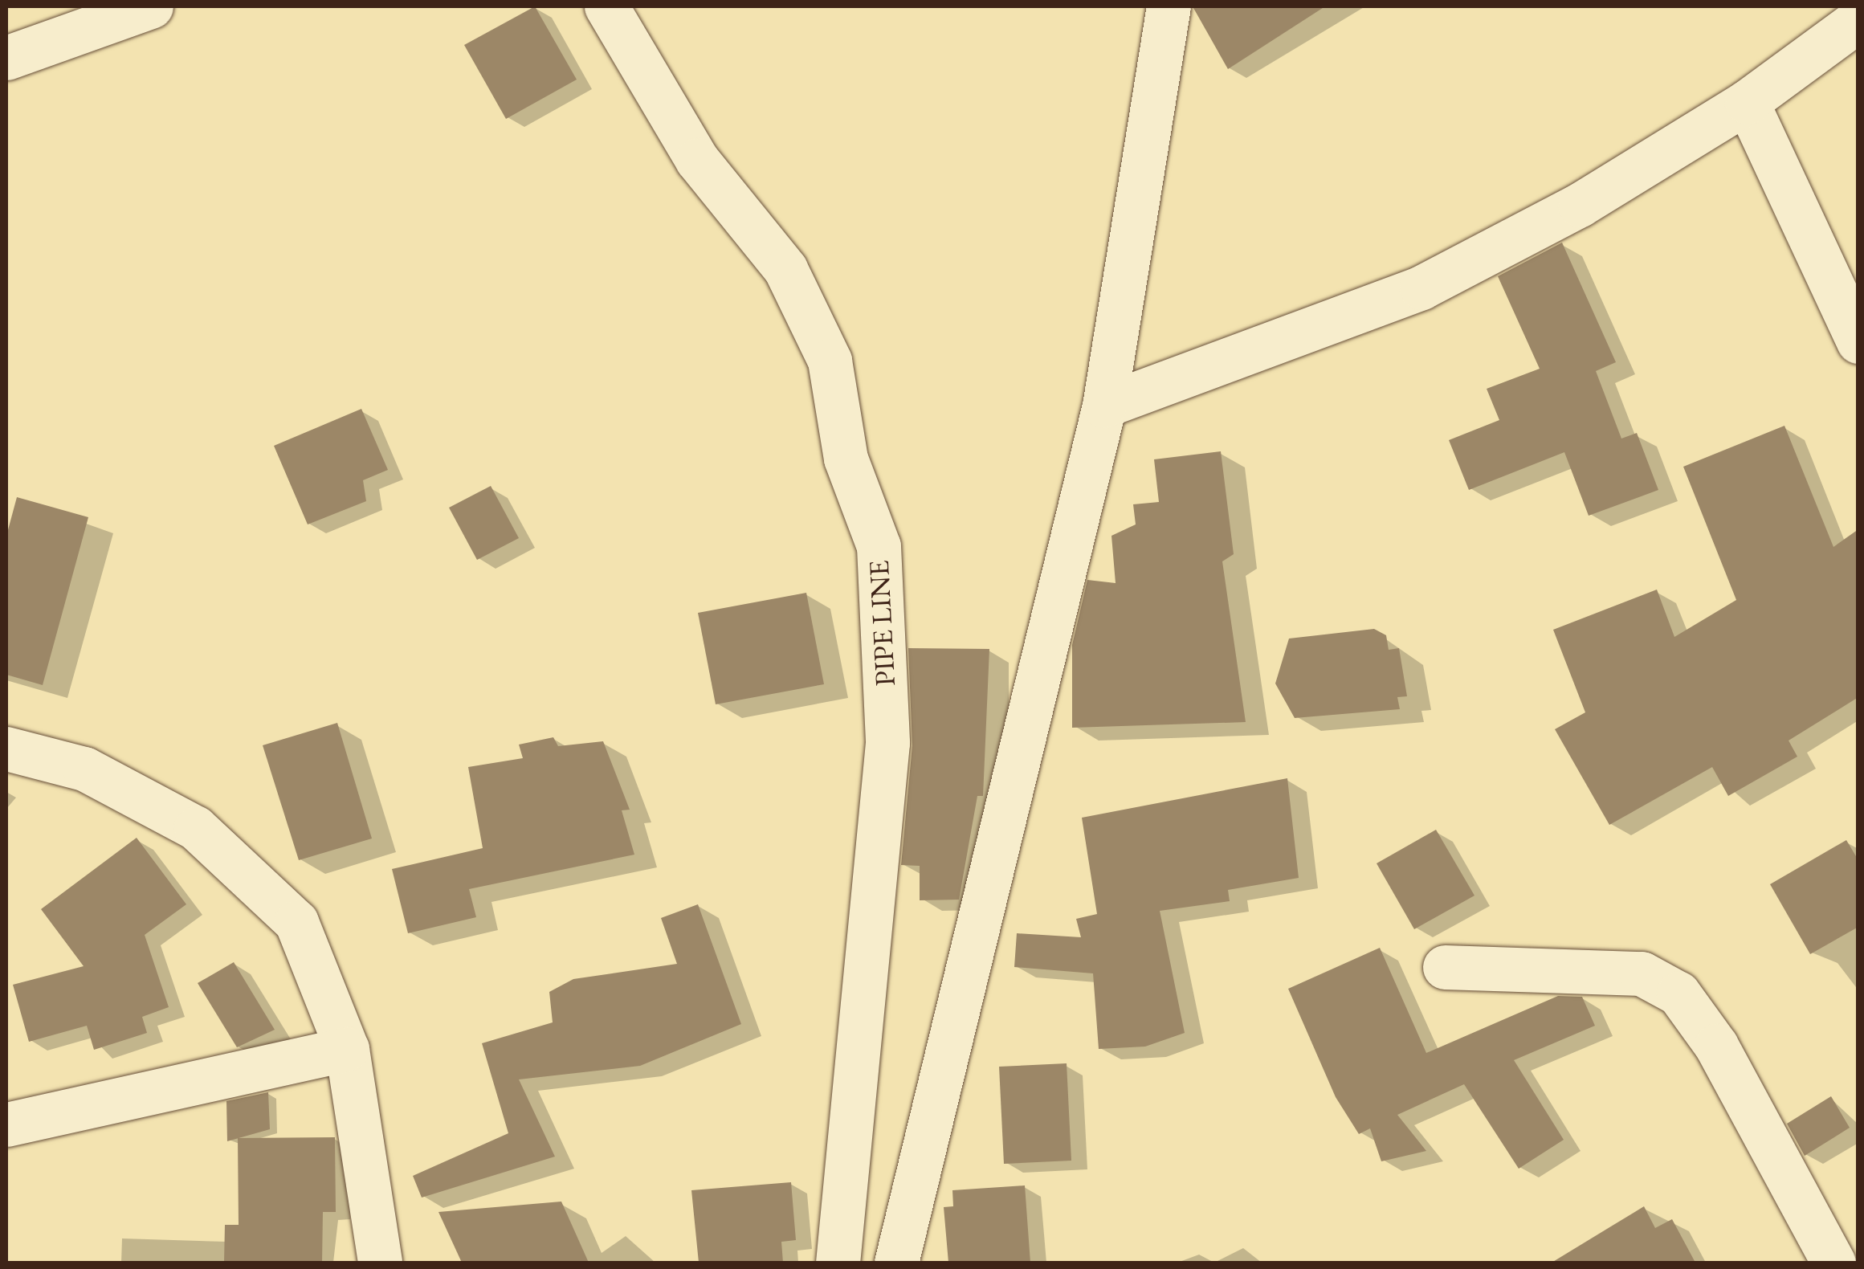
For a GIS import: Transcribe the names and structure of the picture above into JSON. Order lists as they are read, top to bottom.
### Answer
{
  "streets": {
    "street": ["PIPE LINE"]
  }
}
